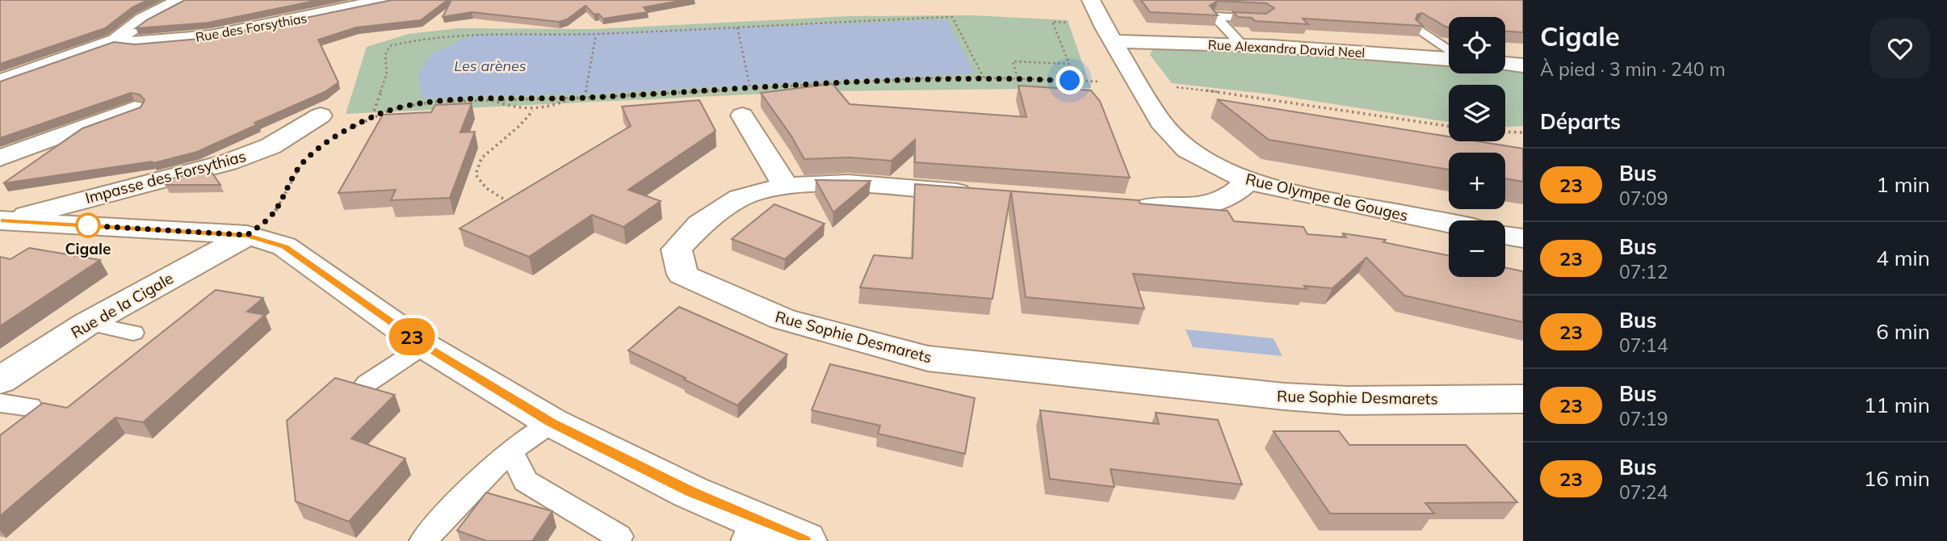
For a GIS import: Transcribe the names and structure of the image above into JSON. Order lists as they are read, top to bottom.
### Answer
{
  "streets": {
    "street": [
      "Rue des Forsythias",
      "Rue Alexandra David Neel",
      "Impasse des Forsythias",
      "Rue Olympe de Gouges",
      "Rue de la Cigale",
      "Rue Sophie Desmarets"
    ]
  },
  "crossings": [
    ["Rue Alexandra David Neel", "Rue Olympe de Gouges"]
  ],
  "water": ["Les arènes"],
  "places": ["Cigale"],
  "lines": ["bus line 23"],
  "page": {
    "on_map": "23",
    "heading": [
      ["Cigale", "À pied · 3 min · 240 m"],
      "Départs"
    ],
    "map_buttons": ["+", "−"],
    "list": [
      {
        "mark": "23",
        "name": "Bus",
        "note": "07:09",
        "value": "1 min"
      },
      {
        "mark": "23",
        "name": "Bus",
        "note": "07:12",
        "value": "4 min"
      },
      {
        "mark": "23",
        "name": "Bus",
        "note": "07:14",
        "value": "6 min"
      },
      {
        "mark": "23",
        "name": "Bus",
        "note": "07:19",
        "value": "11 min"
      },
      {
        "mark": "23",
        "name": "Bus",
        "note": "07:24",
        "value": "16 min"
      }
    ]
  }
}
